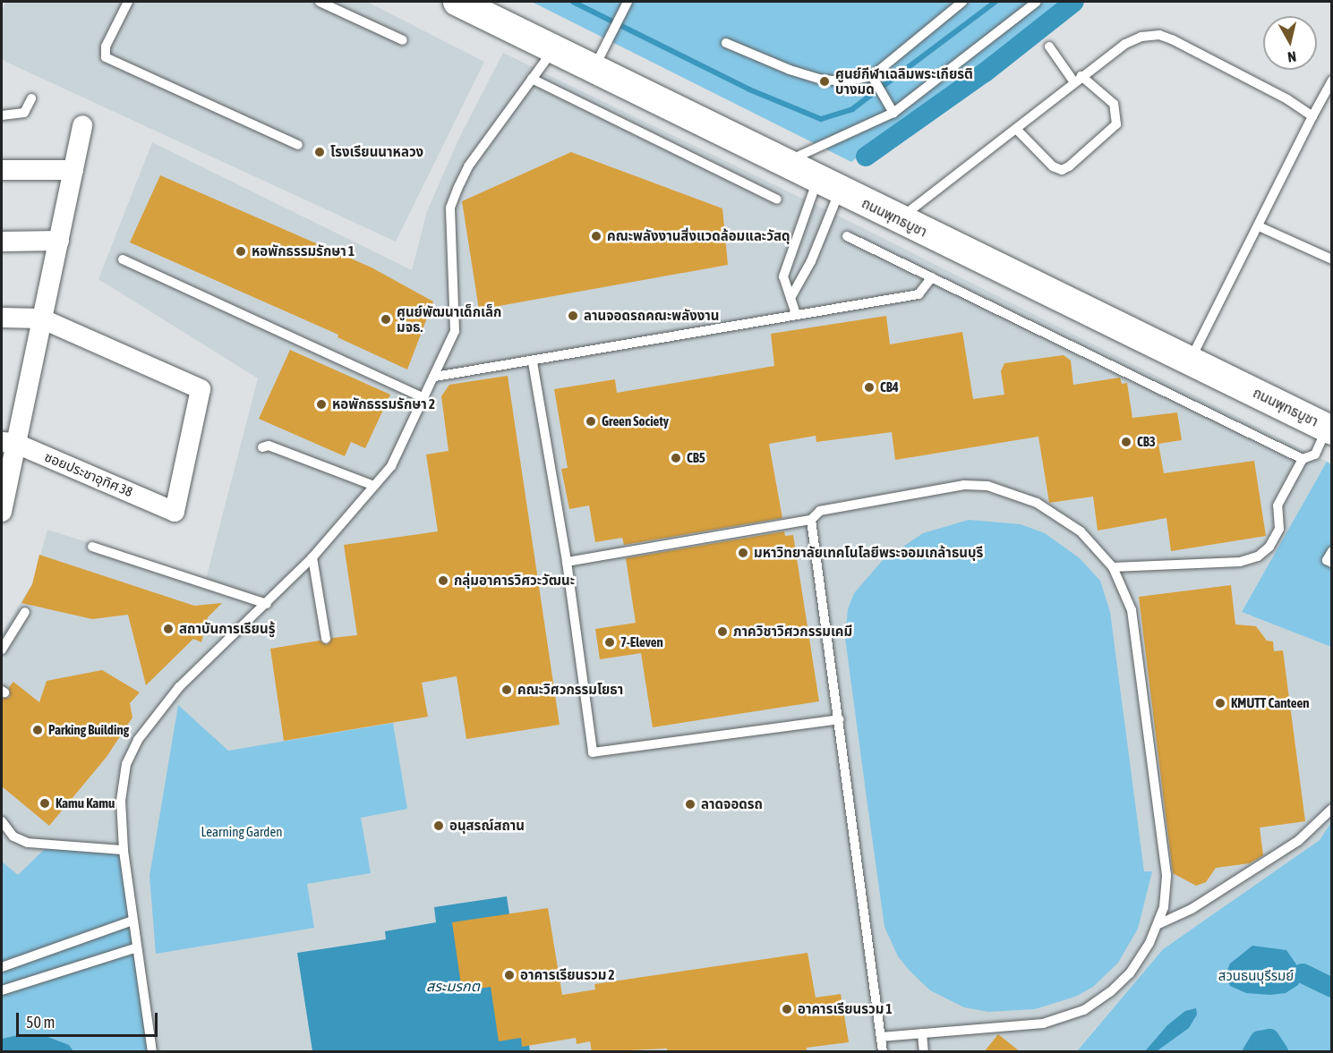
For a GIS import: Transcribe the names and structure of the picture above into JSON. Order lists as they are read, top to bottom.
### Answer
{
  "streets": {
    "main road": ["ถนนพุทธบูชา"],
    "street": ["ซอยประชาอุทิศ 38"]
  },
  "water": ["สระมรกต"],
  "parks": ["Learning Garden", "สวนธนบุรีรมย์"],
  "places": [
    "ศูนย์กีฬาเฉลิมพระเกียรติ บางมด",
    "โรงเรียนนาหลวง",
    "คณะพลังงานสิ่งแวดล้อมและวัสดุ",
    "หอพักธรรมรักษา 1",
    "ลานจอดรถคณะพลังงาน",
    "ศูนย์พัฒนาเด็กเล็ก มจธ.",
    "CB4",
    "หอพักธรรมรักษา 2",
    "Green Society",
    "CB3",
    "CB5",
    "มหาวิทยาลัยเทคโนโลยีพระจอมเกล้าธนบุรี",
    "กลุ่มอาคารวิศวะวัฒนะ",
    "สถาบันการเรียนรู้",
    "ภาควิชาวิศวกรรมเคมี",
    "7-Eleven",
    "คณะวิศวกรรมโยธา",
    "KMUTT Canteen",
    "Parking Building",
    "Kamu Kamu",
    "ลาดจอดรถ",
    "อนุสรณ์สถาน",
    "อาคารเรียนรวม 2",
    "อาคารเรียนรวม 1"
  ],
  "scale_bar": "50 m",
  "north": "bottom"
}
